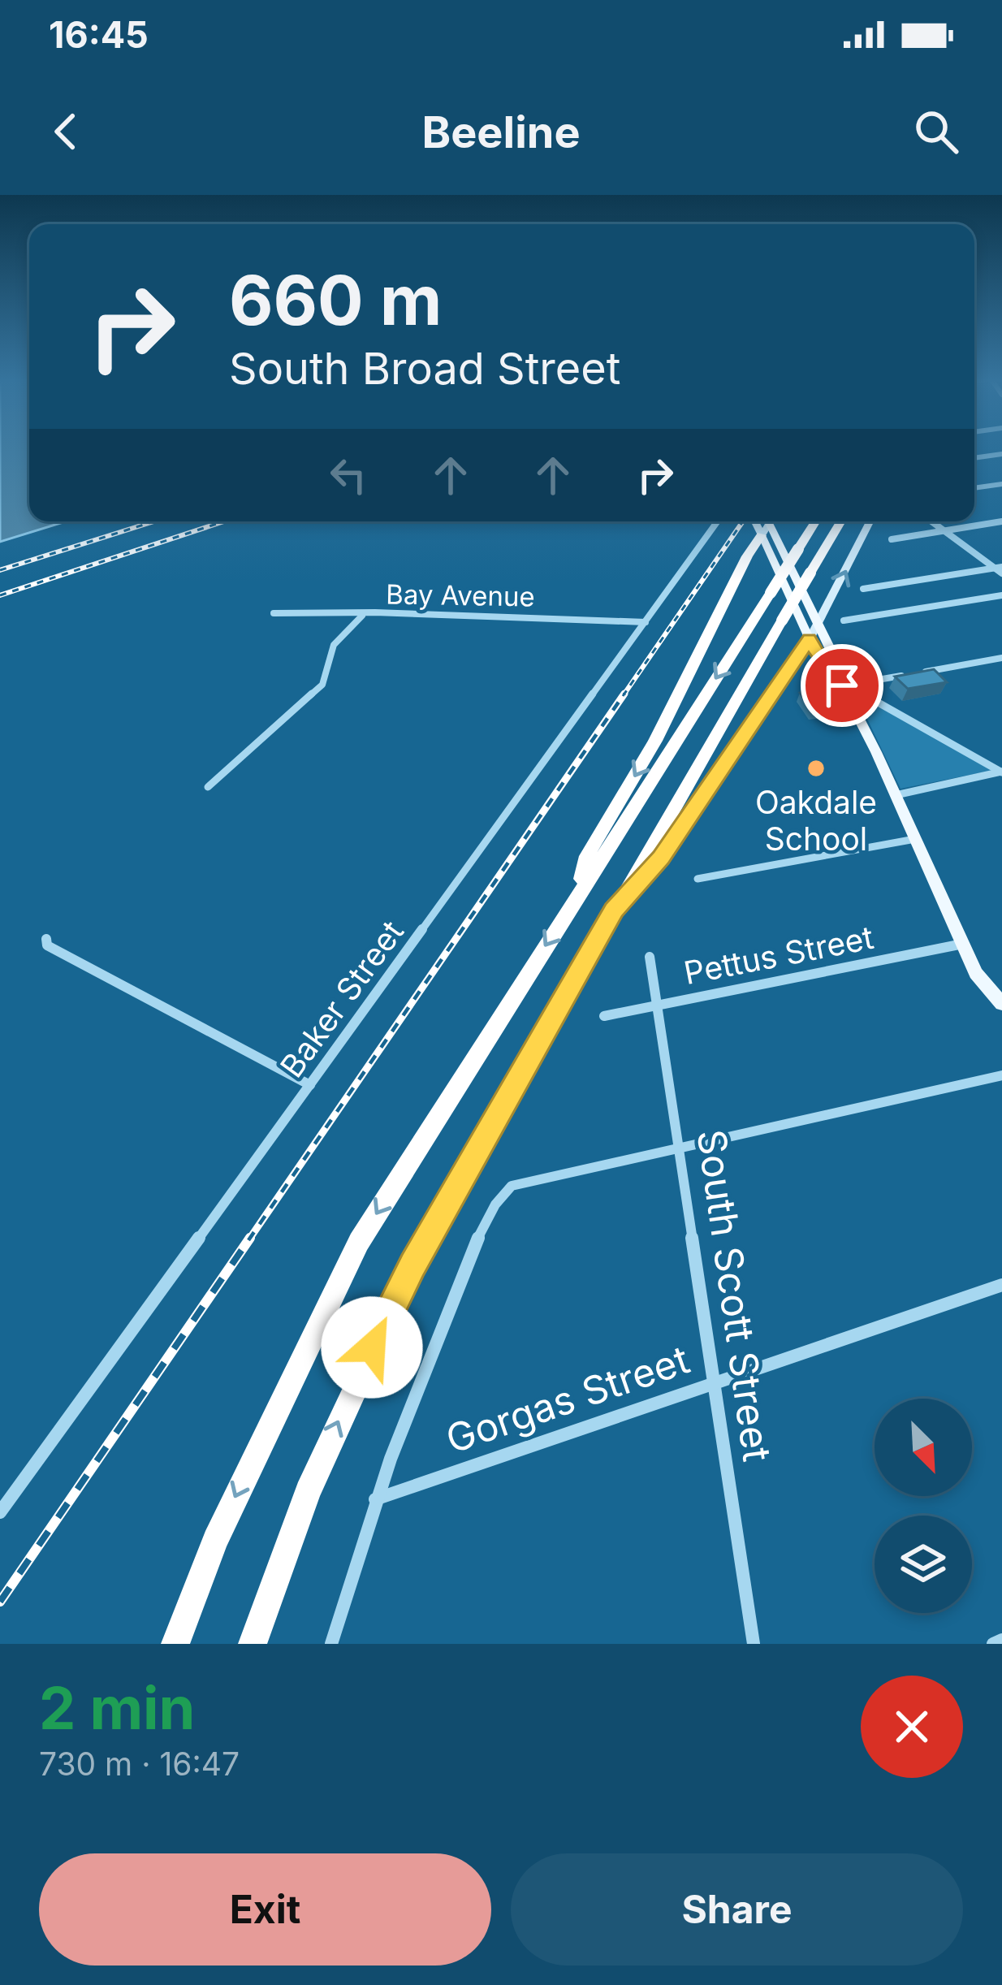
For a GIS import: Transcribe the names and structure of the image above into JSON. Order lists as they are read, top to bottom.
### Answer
{
  "streets": {
    "street": [
      "Bay Avenue",
      "Pettus Street",
      "Baker Street",
      "South Scott Street",
      "Gorgas Street"
    ]
  },
  "crossings": [
    ["Bay Avenue", "Baker Street"],
    ["Pettus Street", "South Scott Street"],
    ["South Scott Street", "Gorgas Street"]
  ],
  "places": ["Oakdale School"],
  "north": "bottom right",
  "page": {
    "status": "16:45",
    "header": "Beeline",
    "turn": ["660 m", "South Broad Street"],
    "heading": ["2 min", "730 m · 16:47"],
    "buttons": ["Exit", "Share"]
  }
}
